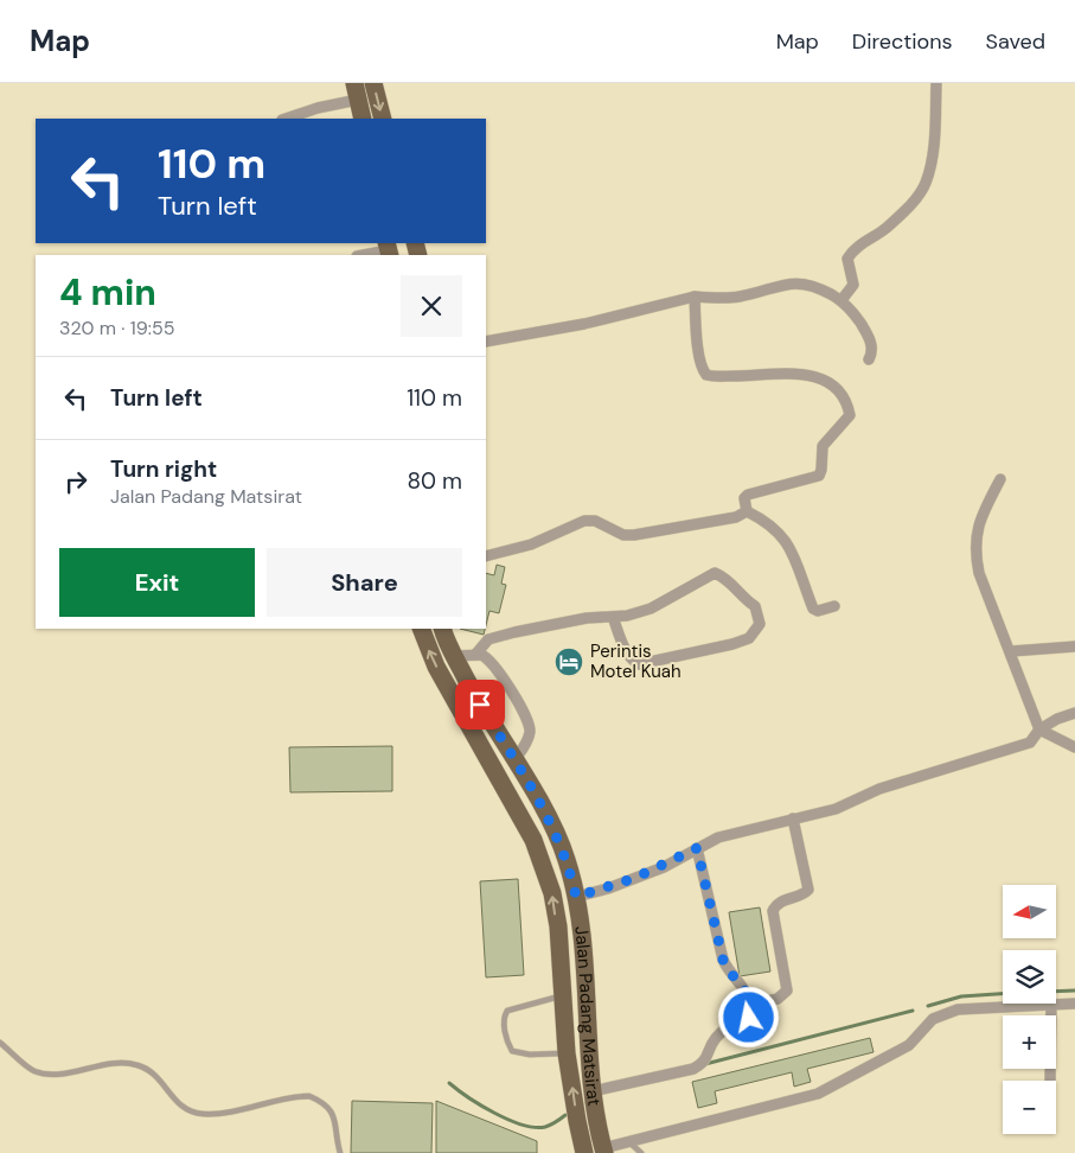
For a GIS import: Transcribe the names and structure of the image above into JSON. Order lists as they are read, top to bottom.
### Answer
{
  "streets": {
    "main road": ["Jalan Padang Matsirat"]
  },
  "places": {
    "hotel": ["Perintis Motel Kuah"]
  },
  "north": "left",
  "page": {
    "header": "Map",
    "nav": ["Map", "Directions", "Saved"],
    "turn": ["110 m", "Turn left"],
    "heading": ["4 min", "320 m · 19:55"],
    "list": [
      {
        "name": "Turn left",
        "value": "110 m"
      },
      {
        "name": "Turn right",
        "note": "Jalan Padang Matsirat",
        "value": "80 m"
      }
    ],
    "buttons": ["Exit", "Share"],
    "map_buttons": ["+", "−"]
  }
}
